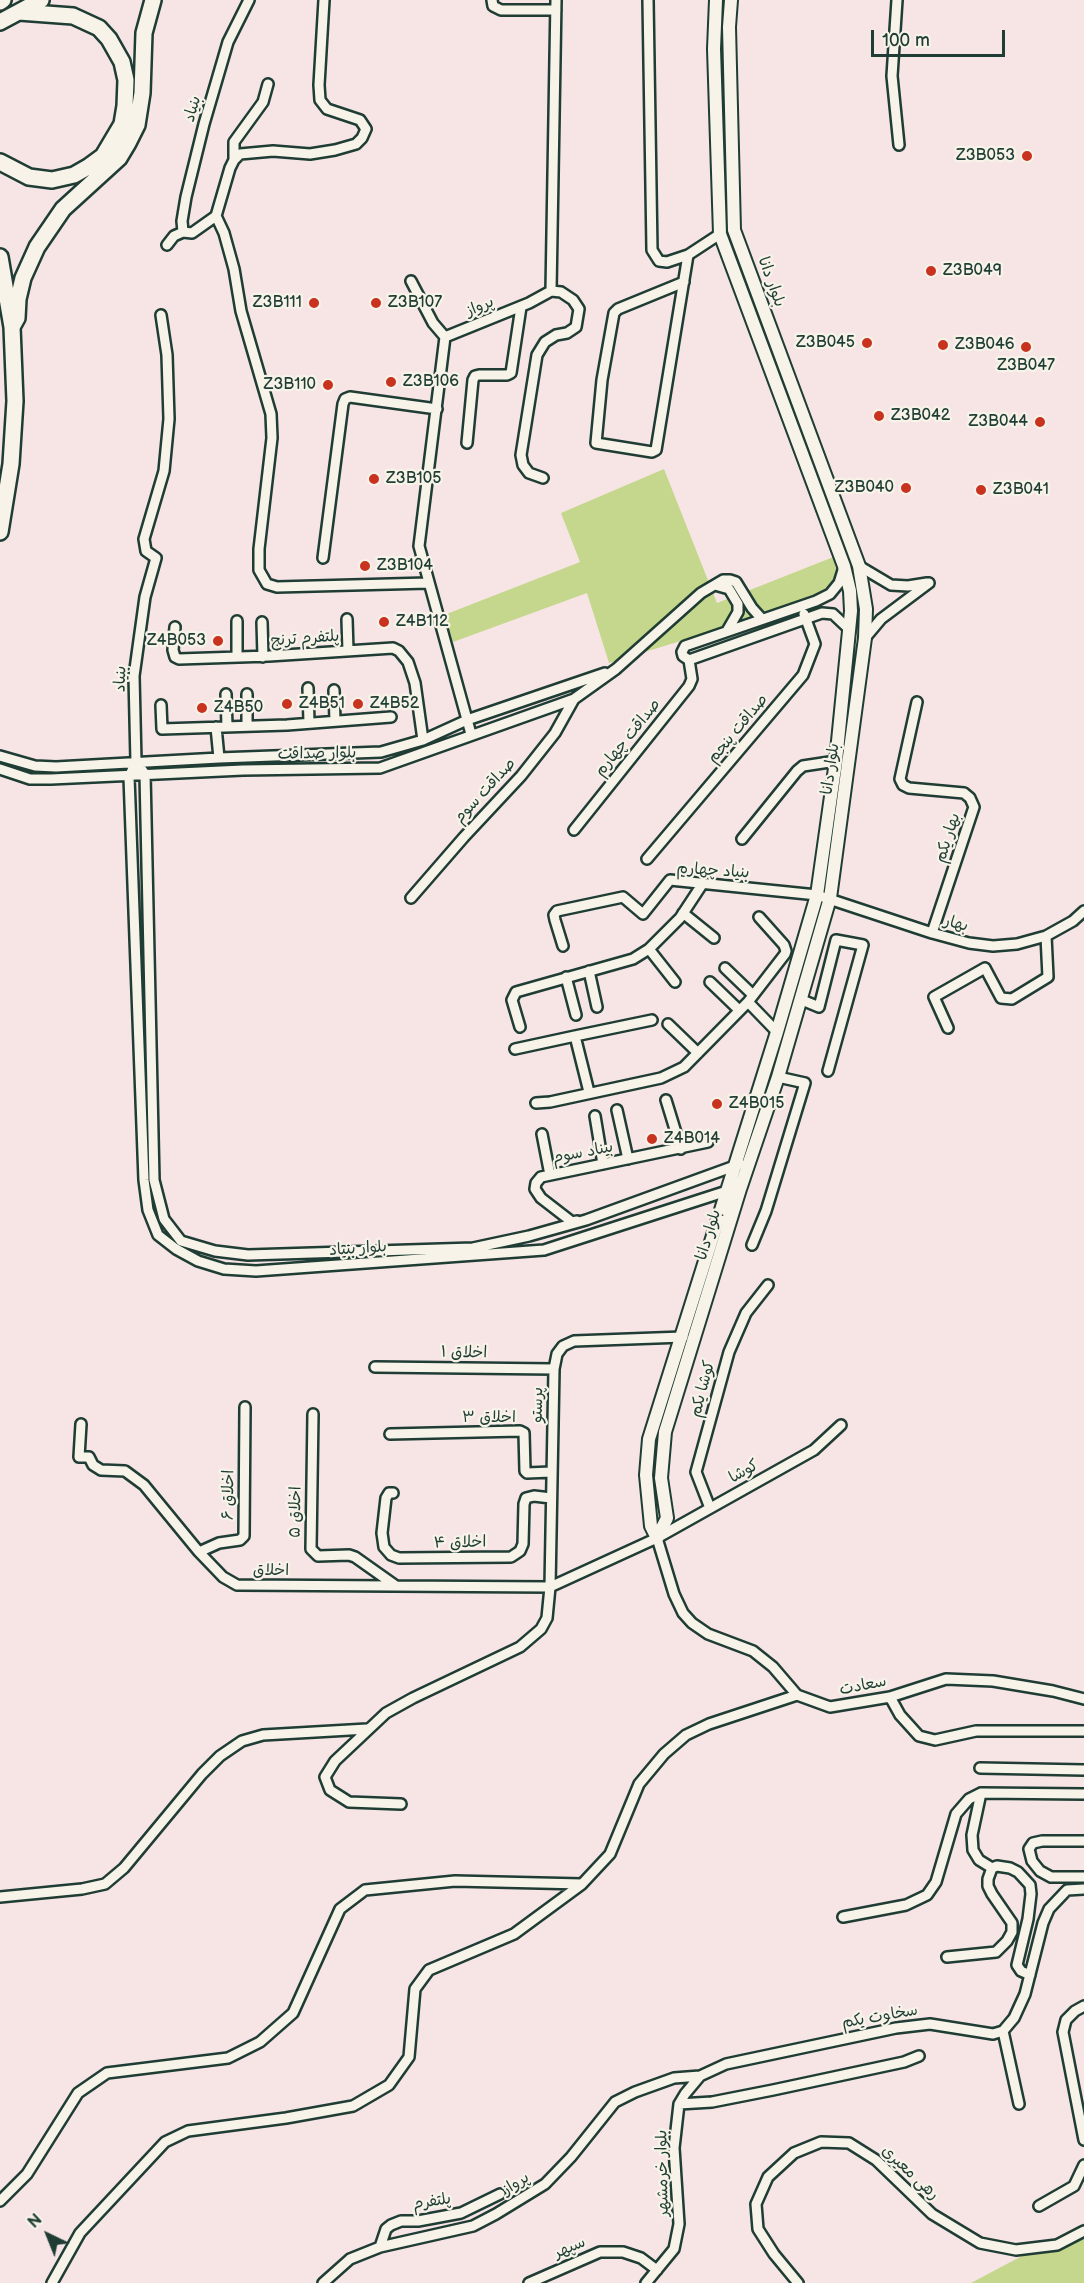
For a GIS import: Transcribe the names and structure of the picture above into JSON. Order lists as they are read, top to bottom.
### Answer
{
  "streets": {
    "street": [
      "بنیاد",
      "بلوار دانا",
      "پرواز",
      "پلتفرم ترنج",
      "صداقت پنجم",
      "صداقت چهارم",
      "بلوار صداقت",
      "صداقت سوم",
      "بهار یکم",
      "بنیاد چهارم",
      "بهار",
      "بیناد سوم",
      "بلوار بنیاد",
      "اخلاق ۱",
      "کوشا یکم",
      "پرستو",
      "اخلاق ۳",
      "کوشا",
      "اخلاق ۶",
      "اخلاق ۵",
      "اخلاق ۴",
      "اخلاق",
      "سعادت",
      "سخاوت یکم",
      "بلوار خرمشهر",
      "رهی معیری",
      "پلتفرم",
      "سپهر"
    ]
  },
  "crossings": [
    ["بنیاد", "بلوار صداقت"],
    ["بلوار دانا", "بنیاد چهارم"],
    ["بلوار دانا", "بهار"],
    ["بلوار دانا", "بلوار بنیاد"],
    ["بلوار دانا", "پرستو"],
    ["بلوار دانا", "کوشا"],
    ["پرواز", "سخاوت یکم"],
    ["پرواز", "بلوار خرمشهر"],
    ["پرواز", "پلتفرم"],
    ["پلتفرم ترنج", "بلوار صداقت"],
    ["بلوار صداقت", "صداقت سوم"],
    ["بلوار صداقت", "بلوار بنیاد"],
    ["بهار یکم", "بهار"],
    ["بنیاد چهارم", "بهار"],
    ["بیناد سوم", "بلوار بنیاد"],
    ["اخلاق ۱", "پرستو"],
    ["کوشا یکم", "کوشا"],
    ["پرستو", "اخلاق ۳"],
    ["پرستو", "اخلاق ۴"],
    ["پرستو", "اخلاق"],
    ["اخلاق ۶", "اخلاق"],
    ["اخلاق ۵", "اخلاق"],
    ["سخاوت یکم", "بلوار خرمشهر"],
    ["بلوار خرمشهر", "سپهر"]
  ],
  "places": [
    "Z3B053",
    "Z3B049",
    "Z3B111",
    "Z3B107",
    "Z3B045",
    "Z3B046",
    "Z3B047",
    "Z3B106",
    "Z3B110",
    "Z3B042",
    "Z3B044",
    "Z3B105",
    "Z3B040",
    "Z3B041",
    "Z3B104",
    "Z4B112",
    "Z4B053",
    "Z4B51",
    "Z4B52",
    "Z4B50",
    "Z4B015",
    "Z4B014"
  ],
  "scale_bar": "100 m",
  "north": "top left"
}
